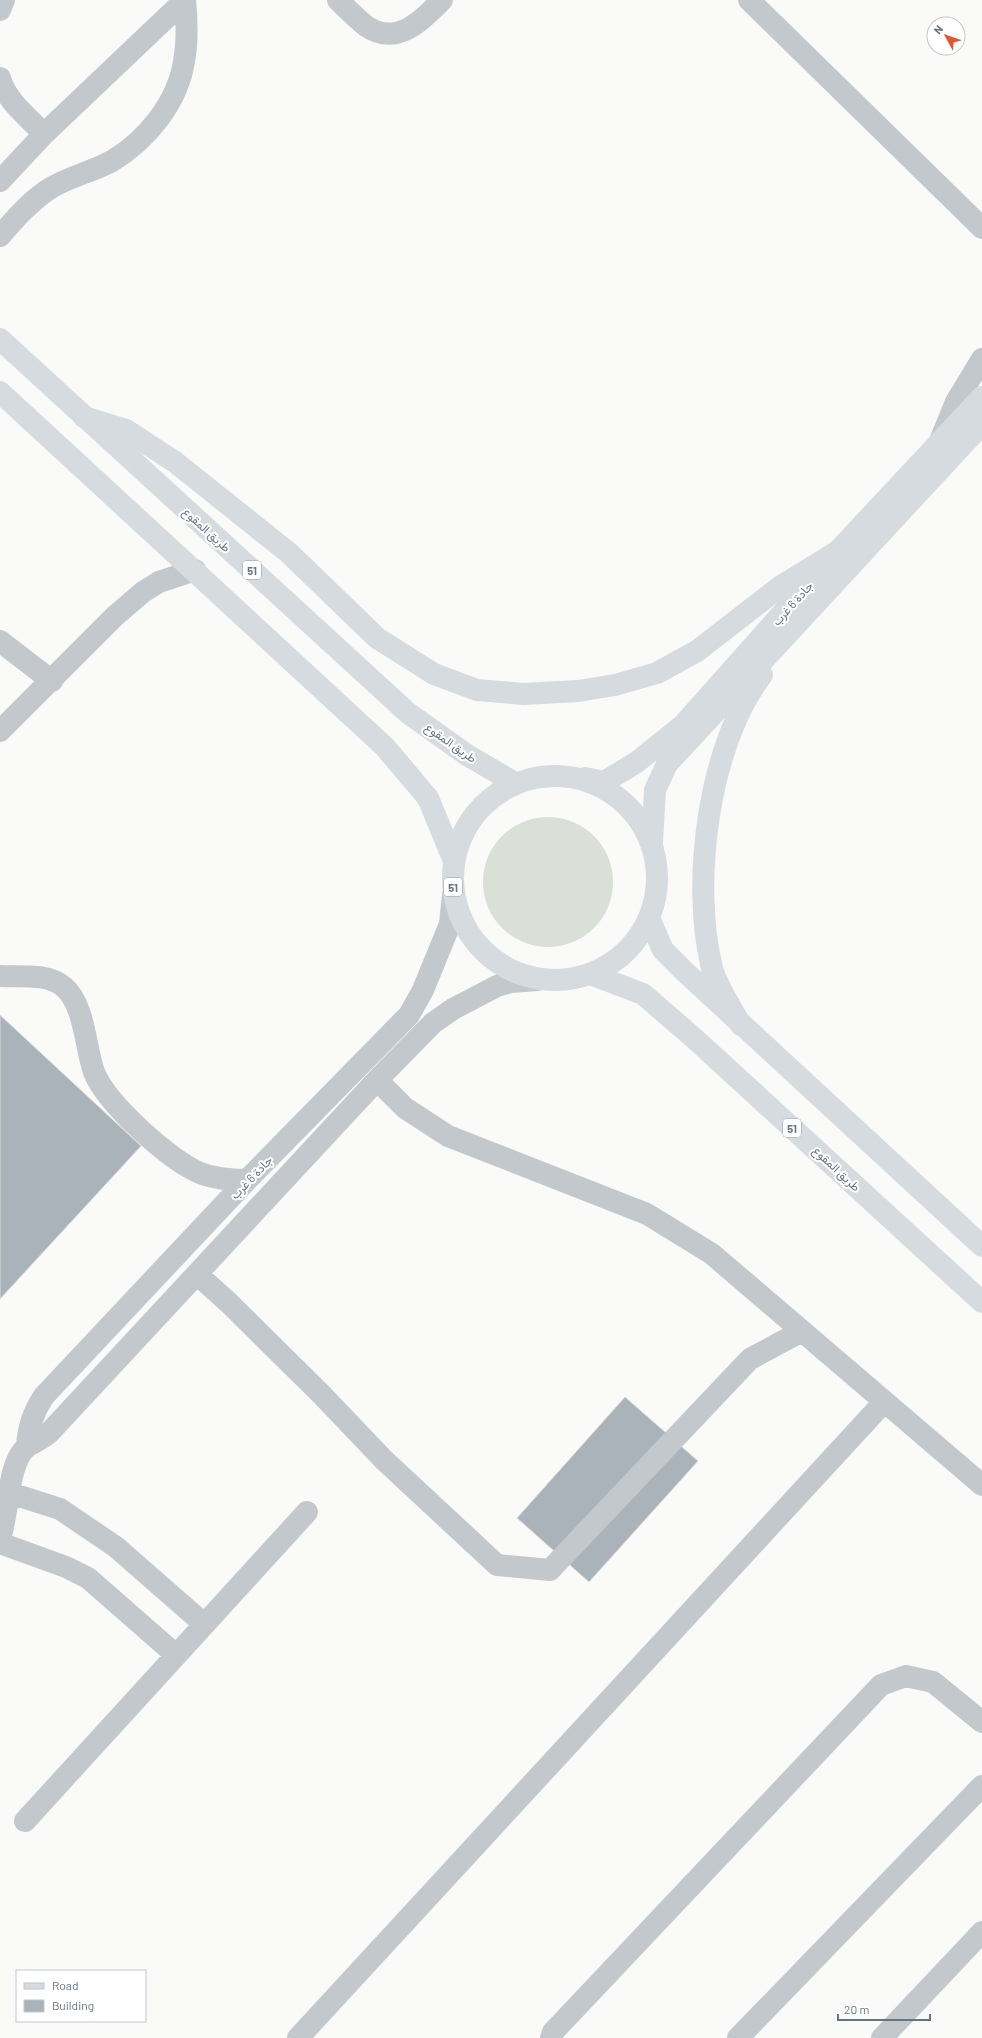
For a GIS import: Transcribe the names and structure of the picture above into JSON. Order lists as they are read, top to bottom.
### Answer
{
  "streets": {
    "main road": ["طريق المقوع", "51", "جادة 6 غرب"]
  },
  "crossings": [
    ["طريق المقوع", "51"],
    ["51", "جادة 6 غرب"]
  ],
  "legend": ["Road", "Building"],
  "scale_bar": "20 m",
  "north": "top left"
}
